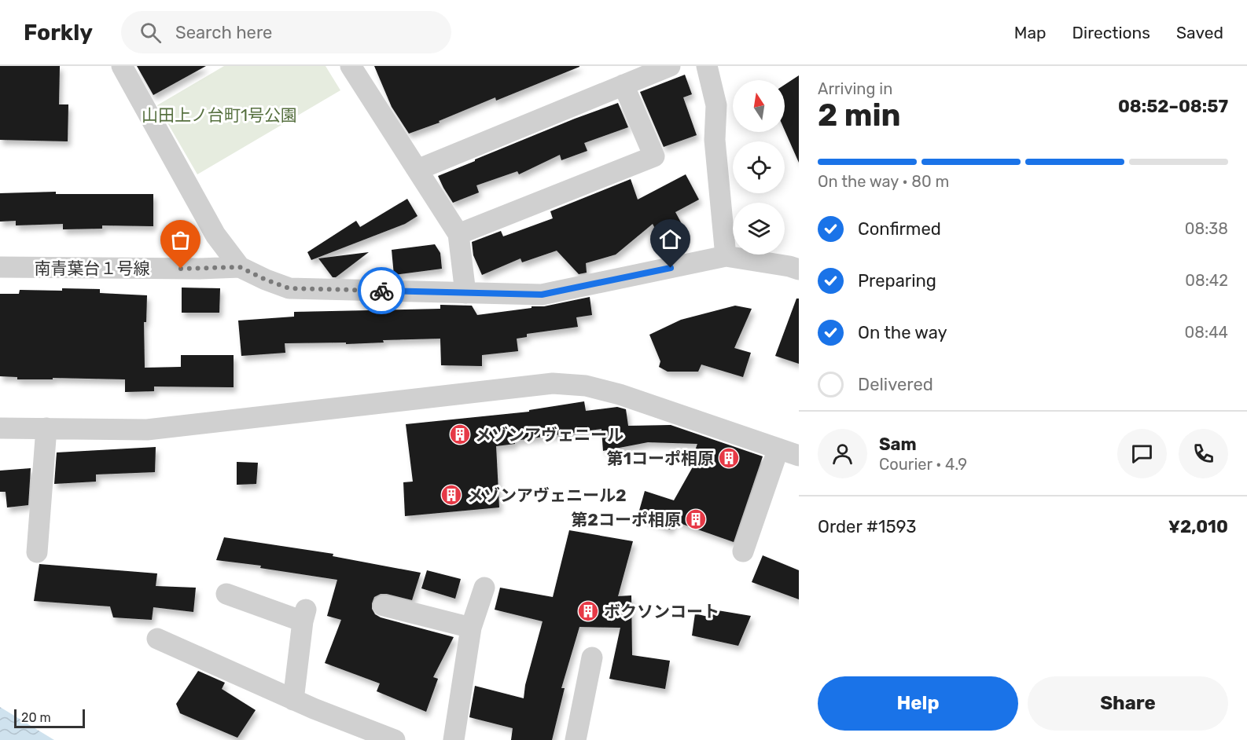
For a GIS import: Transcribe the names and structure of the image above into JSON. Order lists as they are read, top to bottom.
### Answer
{
  "streets": {
    "street": ["南青葉台１号線"]
  },
  "parks": ["山田上ノ台町1号公園"],
  "places": {
    "building": [
      "メゾンアヴェニール",
      "第1コーポ相原",
      "メゾンアヴェニール2",
      "第2コーポ相原",
      "ボクソンコート"
    ]
  },
  "scale_bar": "20 m",
  "north": "top",
  "page": {
    "header": "Forkly",
    "search": "Search here",
    "nav": ["Map", "Directions", "Saved"],
    "heading": ["2 min", "Arriving in", "08:52–08:57"],
    "panel": [
      "Sam",
      "Courier · 4.9",
      "Order #1593",
      "¥2,010"
    ],
    "bar": "On the way · 80 m",
    "list": [
      ["Confirmed", "08:38"],
      ["Preparing", "08:42"],
      ["On the way", "08:44"],
      "Delivered"
    ],
    "buttons": ["Help", "Share"],
    "scale": "20 m"
  }
}
